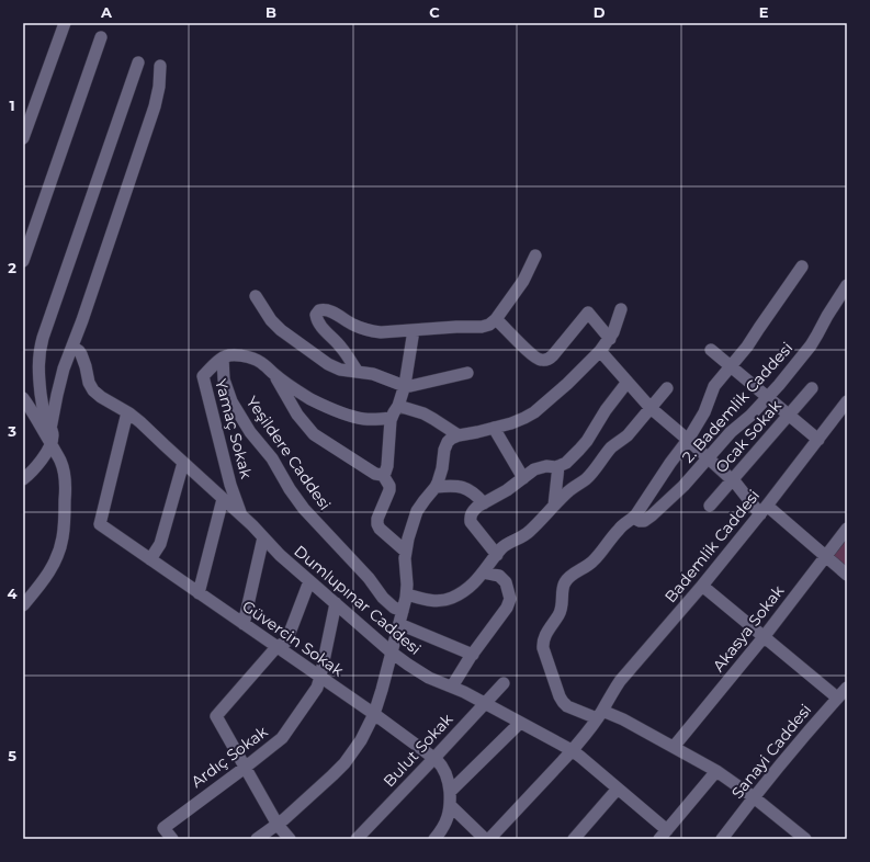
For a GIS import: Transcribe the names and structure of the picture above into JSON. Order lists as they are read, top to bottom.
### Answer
{
  "streets": {
    "street": [
      "2. Bademlik Caddesi",
      "Yamaç Sokak",
      "Ocak Sokak",
      "Yeşildere Caddesi",
      "Bademlik Caddesi",
      "Dumlupınar Caddesi",
      "Akasya Sokak",
      "Güvercin Sokak",
      "Bulut Sokak",
      "Sanayi Caddesi",
      "Ardıç Sokak"
    ]
  },
  "crossings": [
    ["Yamaç Sokak", "Yeşildere Caddesi"],
    ["Yamaç Sokak", "Dumlupınar Caddesi"],
    ["Bademlik Caddesi", "Dumlupınar Caddesi"],
    ["Dumlupınar Caddesi", "Güvercin Sokak"],
    ["Dumlupınar Caddesi", "Bulut Sokak"],
    ["Dumlupınar Caddesi", "Ardıç Sokak"],
    ["Güvercin Sokak", "Bulut Sokak"],
    ["Güvercin Sokak", "Ardıç Sokak"]
  ],
  "grid": {
    "columns": [
      "A",
      "B",
      "C",
      "D",
      "E"
    ],
    "rows": [
      "1",
      "2",
      "3",
      "4",
      "5"
    ]
  }
}
